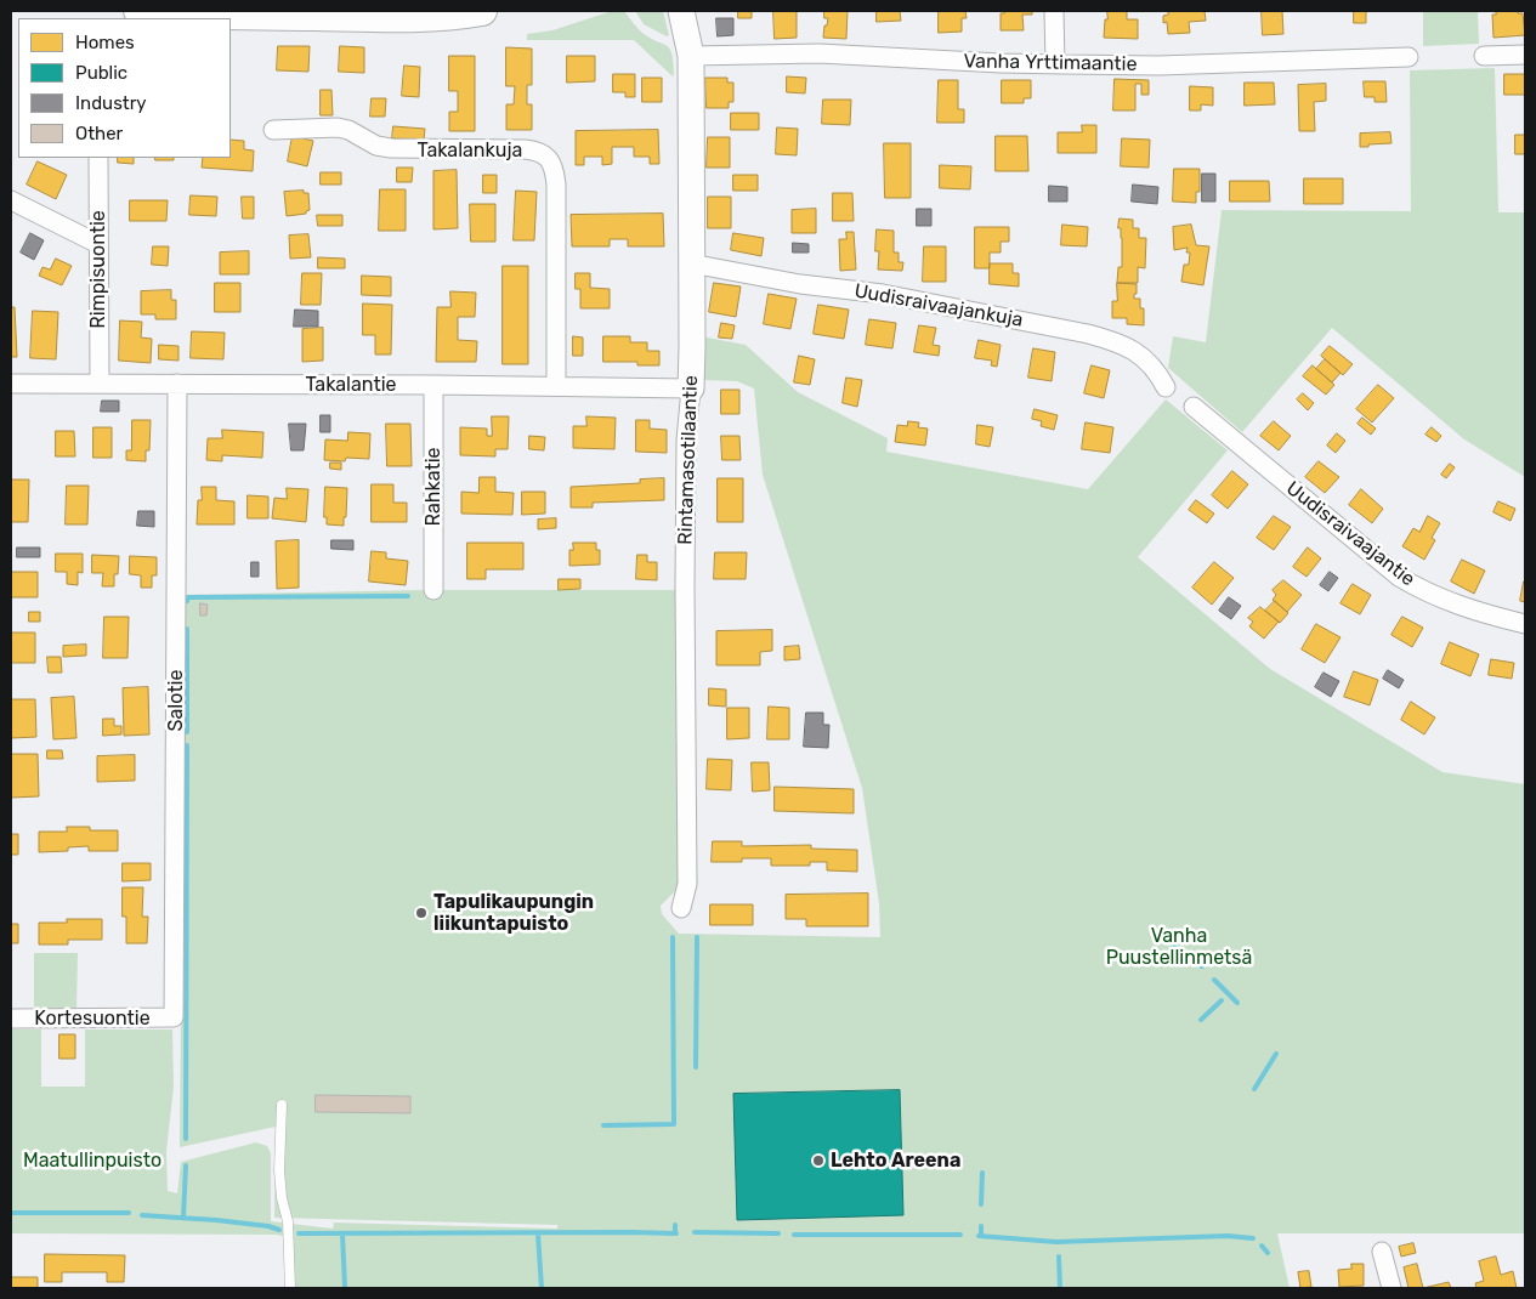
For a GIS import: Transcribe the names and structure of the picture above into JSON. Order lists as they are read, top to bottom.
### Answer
{
  "streets": {
    "street": [
      "Vanha Yrttimaantie",
      "Takalankuja",
      "Rimpisuontie",
      "Uudisraivaajankuja",
      "Takalantie",
      "Rintamasotilaantie",
      "Rahkatie",
      "Uudisraivaajantie",
      "Salotie",
      "Kortesuontie"
    ]
  },
  "crossings": [
    ["Vanha Yrttimaantie", "Rintamasotilaantie"],
    ["Takalankuja", "Takalantie"],
    ["Rimpisuontie", "Takalantie"],
    ["Uudisraivaajankuja", "Rintamasotilaantie"],
    ["Takalantie", "Rintamasotilaantie"],
    ["Takalantie", "Rahkatie"],
    ["Takalantie", "Salotie"],
    ["Salotie", "Kortesuontie"]
  ],
  "parks": ["Vanha Puustellinmetsä", "Maatullinpuisto"],
  "places": ["Tapulikaupungin liikuntapuisto", "Lehto Areena"],
  "legend": [
    "Homes",
    "Public",
    "Industry",
    "Other"
  ]
}
